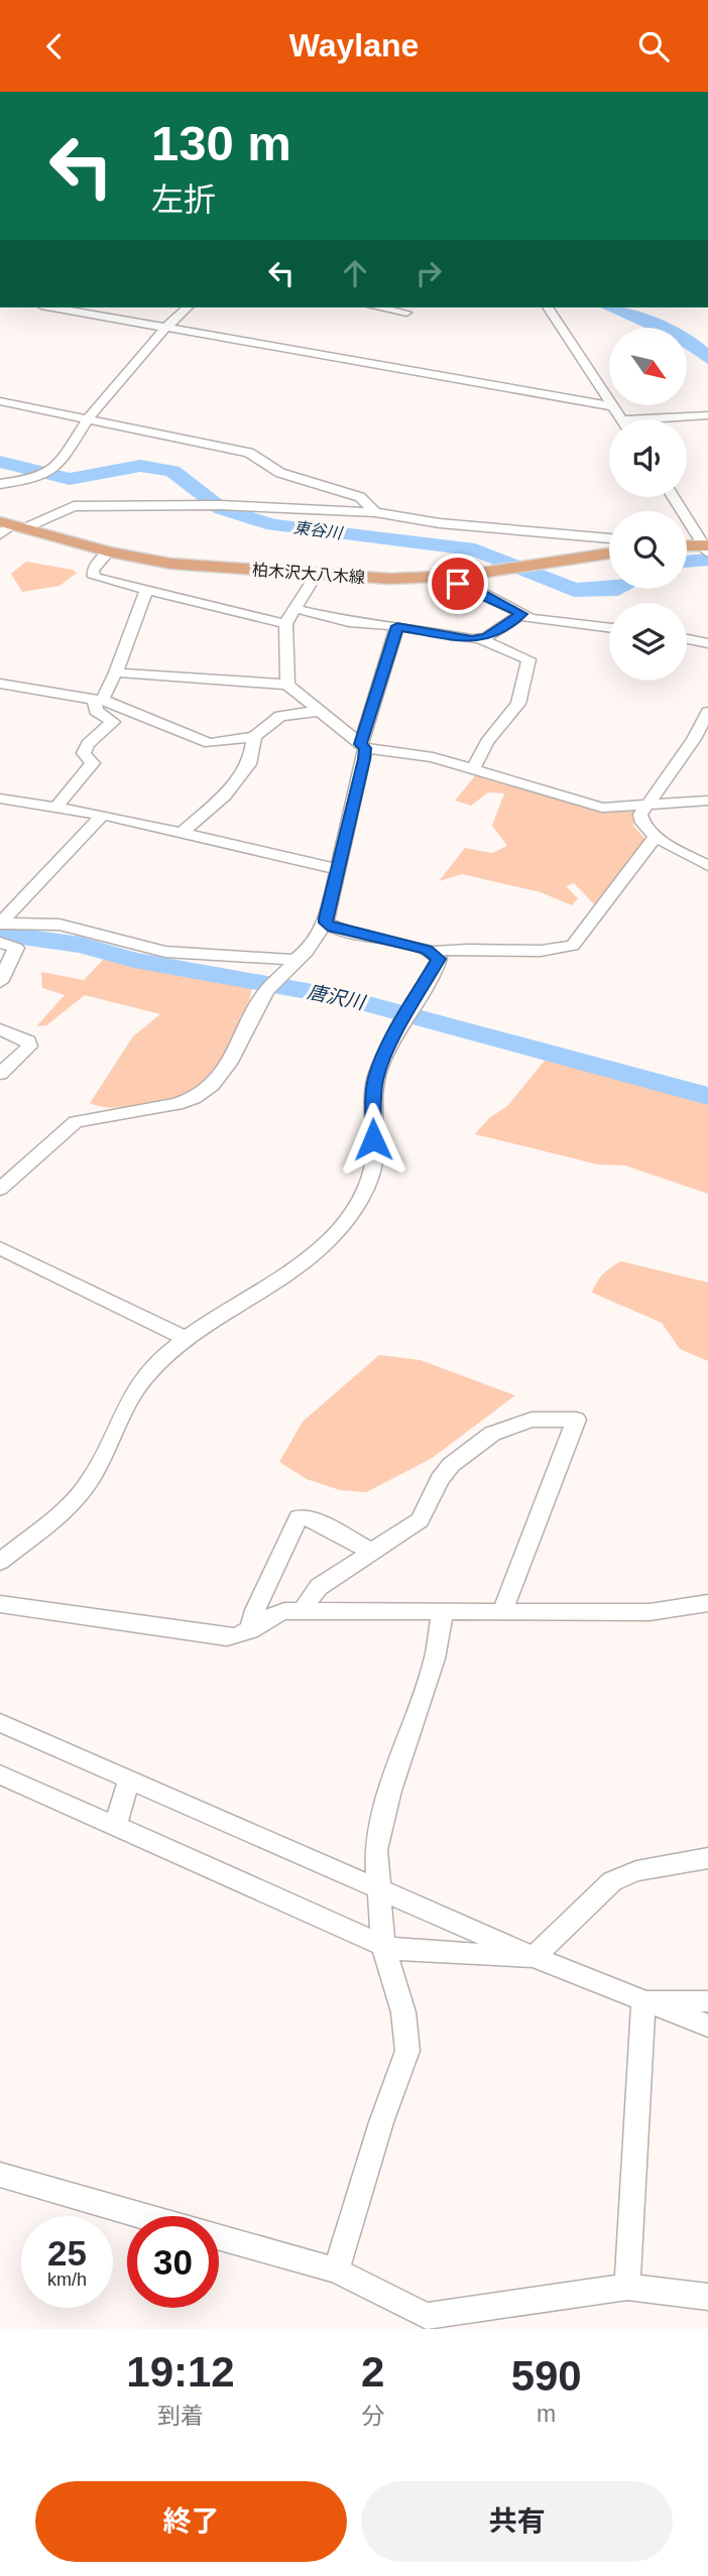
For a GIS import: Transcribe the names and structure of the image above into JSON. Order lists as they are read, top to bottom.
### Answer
{
  "streets": {
    "main road": ["柏木沢大八木線"]
  },
  "water": ["東谷川", "唐沢川"],
  "north": "bottom right",
  "page": {
    "header": "Waylane",
    "turn": ["130 m", "左折"],
    "speed": "25 km/h",
    "limit": "30",
    "eta": [
      "19:12",
      "到着",
      "2",
      "分",
      "590",
      "m"
    ],
    "buttons": ["終了", "共有"]
  }
}
